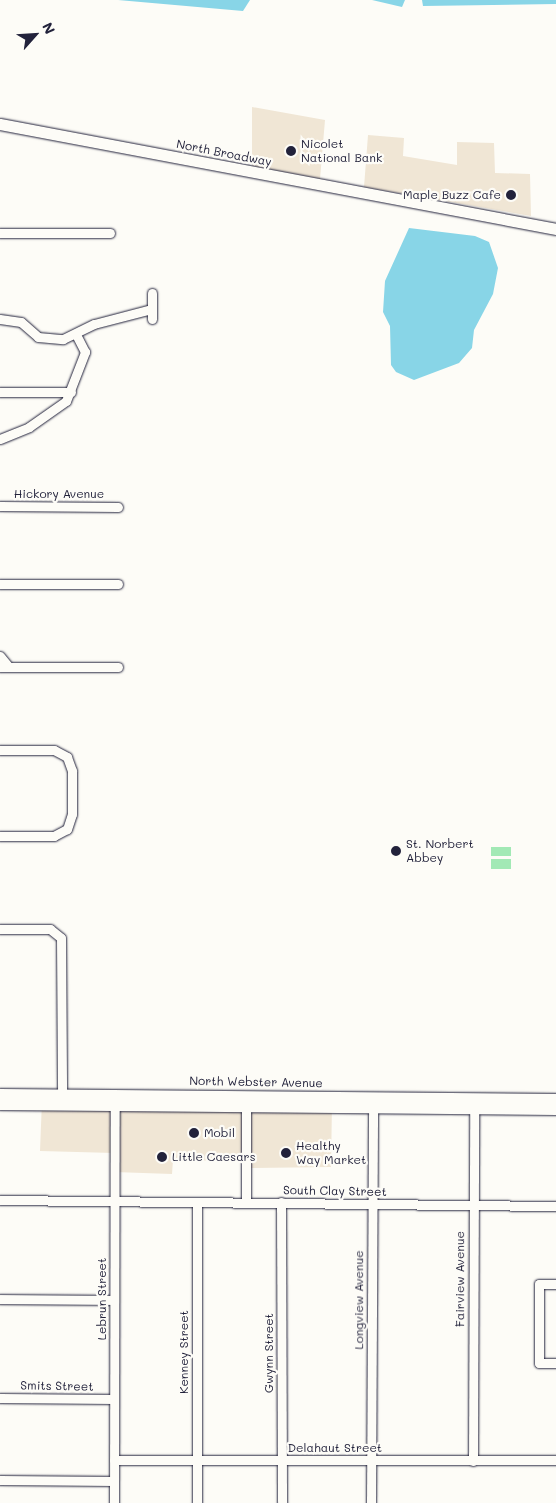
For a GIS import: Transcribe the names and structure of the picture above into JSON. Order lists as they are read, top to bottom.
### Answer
{
  "streets": {
    "main road": ["North Broadway", "North Webster Avenue"],
    "street": [
      "Hickory Avenue",
      "South Clay Street",
      "Fairview Avenue",
      "Lebrun Street",
      "Longview Avenue",
      "Kenney Street",
      "Gwynn Street",
      "Smits Street",
      "Delahaut Street"
    ]
  },
  "crossings": [
    ["North Webster Avenue", "Fairview Avenue"],
    ["North Webster Avenue", "Lebrun Street"],
    ["North Webster Avenue", "Longview Avenue"],
    ["South Clay Street", "Fairview Avenue"],
    ["South Clay Street", "Lebrun Street"],
    ["South Clay Street", "Longview Avenue"],
    ["South Clay Street", "Kenney Street"],
    ["South Clay Street", "Gwynn Street"],
    ["Fairview Avenue", "Delahaut Street"],
    ["Lebrun Street", "Smits Street"],
    ["Lebrun Street", "Delahaut Street"],
    ["Longview Avenue", "Delahaut Street"],
    ["Kenney Street", "Delahaut Street"],
    ["Gwynn Street", "Delahaut Street"]
  ],
  "places": [
    "Nicolet National Bank",
    "Maple Buzz Cafe",
    "St. Norbert Abbey",
    "Mobil",
    "Healthy Way Market",
    "Little Caesars"
  ],
  "north": "top right"
}
